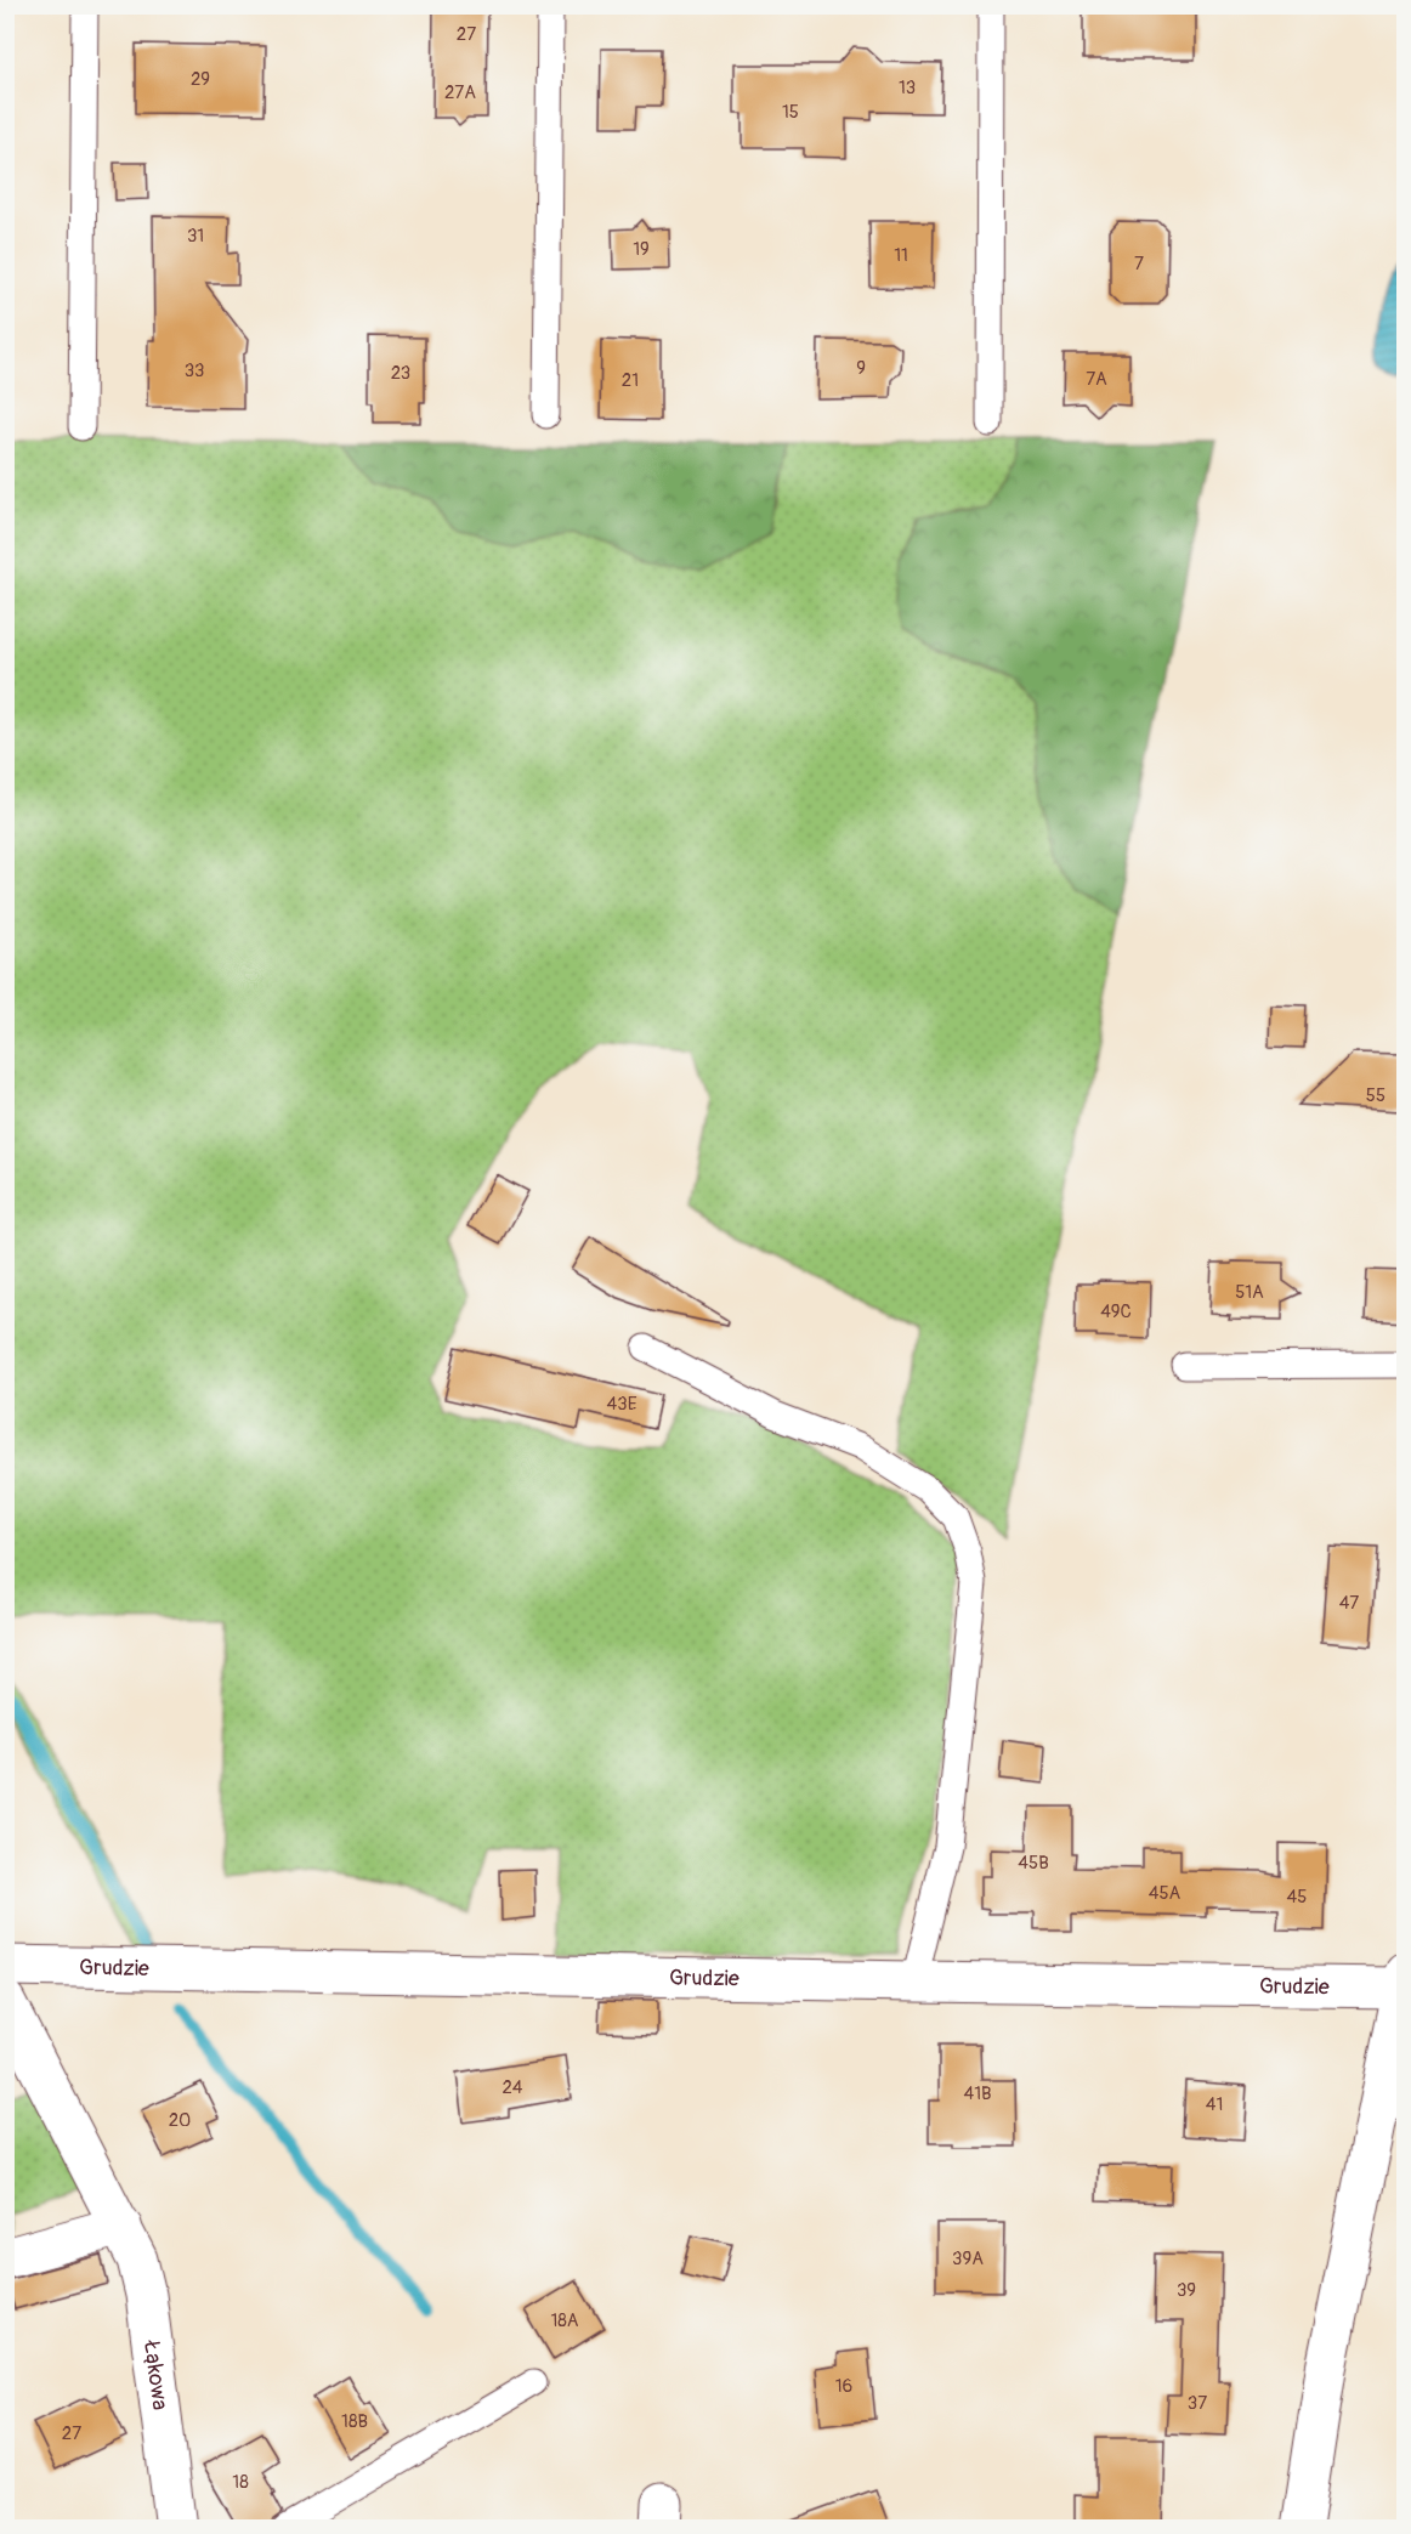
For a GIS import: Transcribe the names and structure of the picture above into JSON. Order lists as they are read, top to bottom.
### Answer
{
  "streets": {
    "street": ["Grudzie", "Łąkowa"]
  },
  "house_numbers": [
    "27",
    "29",
    "13",
    "27A",
    "15",
    "31",
    "19",
    "11",
    "7",
    "9",
    "33",
    "23",
    "7A",
    "21",
    "55",
    "51A",
    "49C",
    "43E",
    "47",
    "45B",
    "45A",
    "45",
    "24",
    "41B",
    "41",
    "20",
    "39A",
    "39",
    "18A",
    "16",
    "37",
    "18B",
    "27",
    "18"
  ]
}
